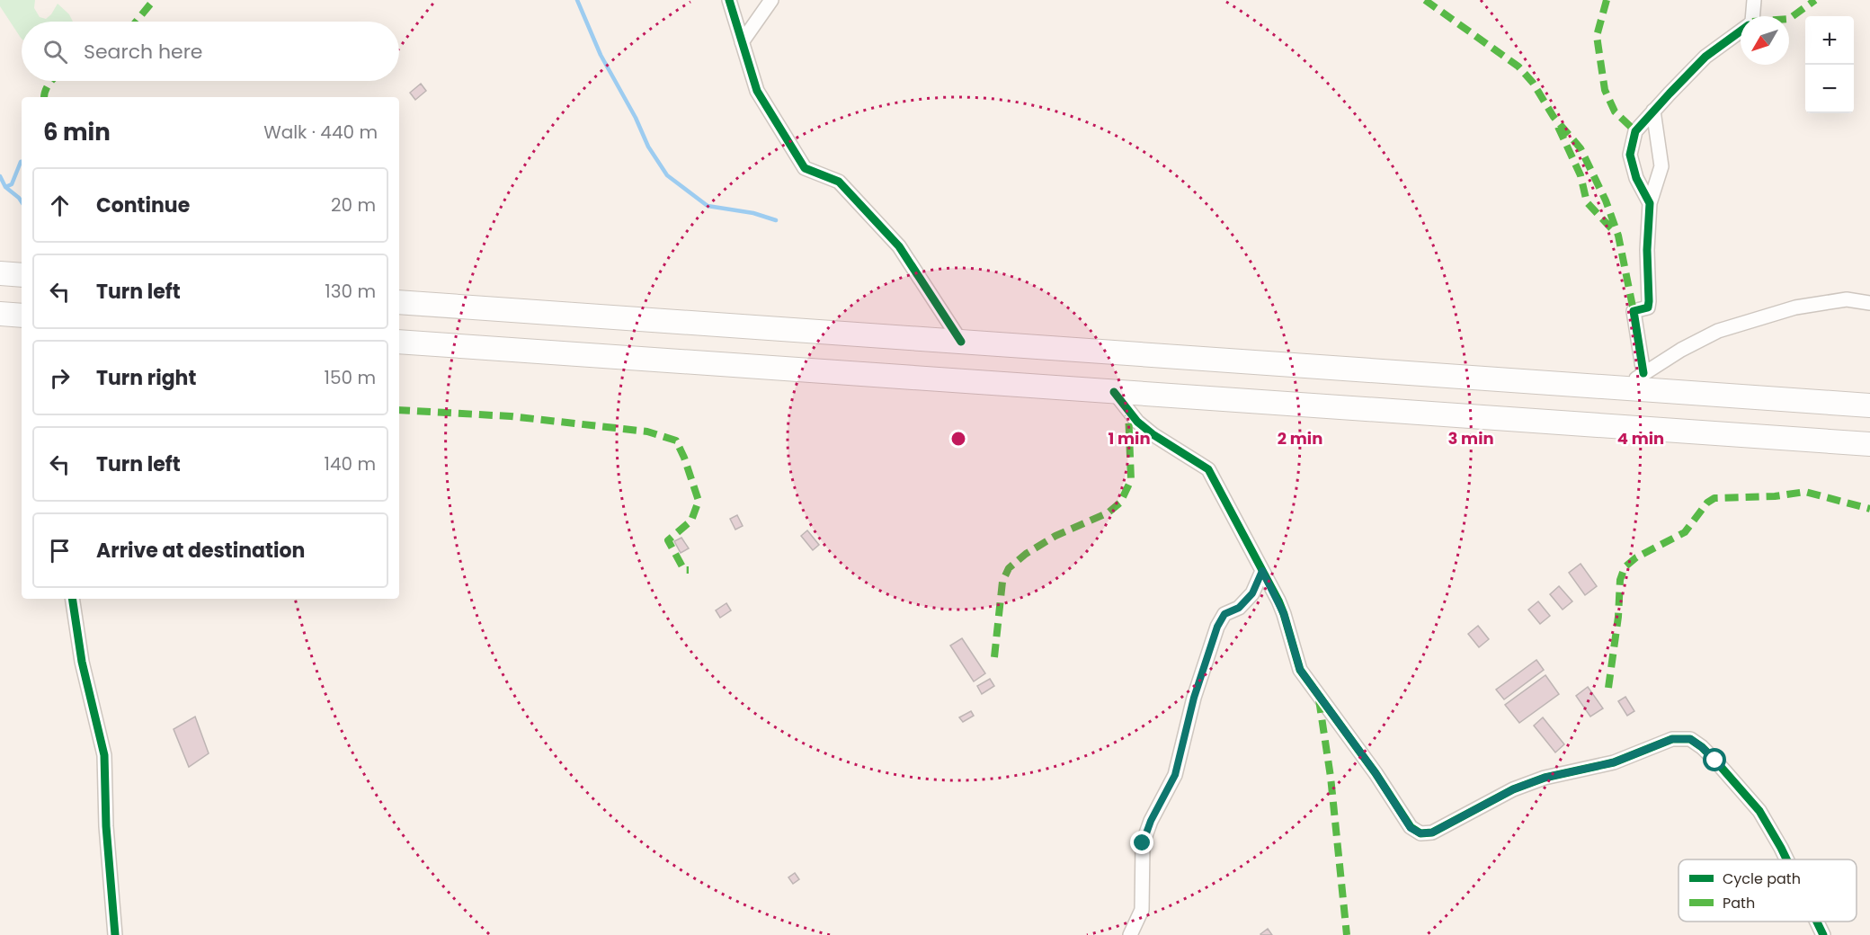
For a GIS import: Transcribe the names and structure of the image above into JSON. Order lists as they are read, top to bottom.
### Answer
{
  "legend": ["Cycle path", "Path"],
  "north": "bottom left",
  "page": {
    "map_buttons": ["+", "−"],
    "search": "Search here",
    "heading": ["6 min", "Walk · 440 m"],
    "list": [
      ["Continue", "20 m"],
      ["Turn left", "130 m"],
      ["Turn right", "150 m"],
      ["Turn left", "140 m"],
      "Arrive at destination"
    ]
  },
  "rings": [
    "1 min",
    "2 min",
    "3 min",
    "4 min"
  ]
}
